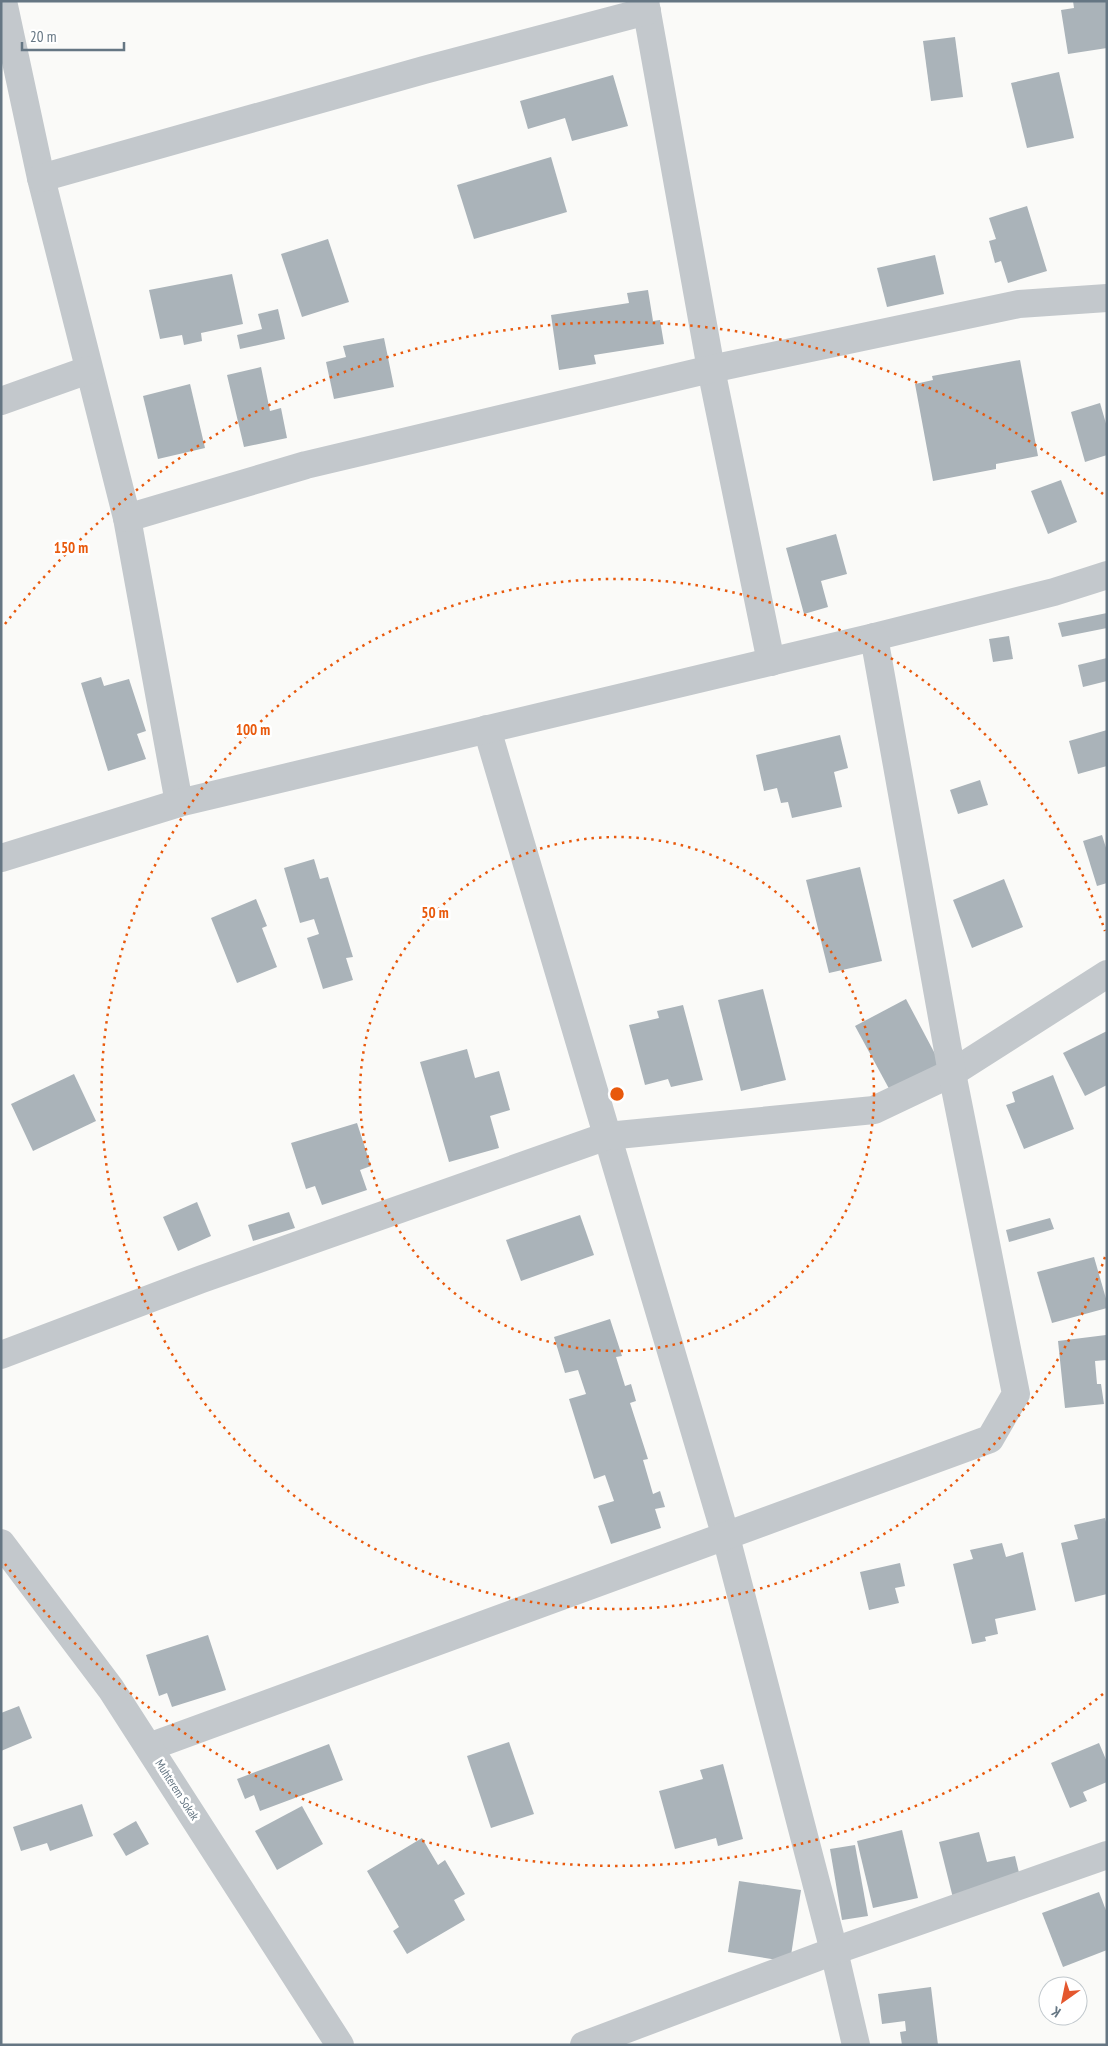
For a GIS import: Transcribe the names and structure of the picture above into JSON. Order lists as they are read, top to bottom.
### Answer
{
  "streets": {
    "street": ["Muhterem Sokak"]
  },
  "scale_bar": "20 m",
  "north": "bottom left",
  "rings": ["150 m", "100 m", "50 m"]
}
